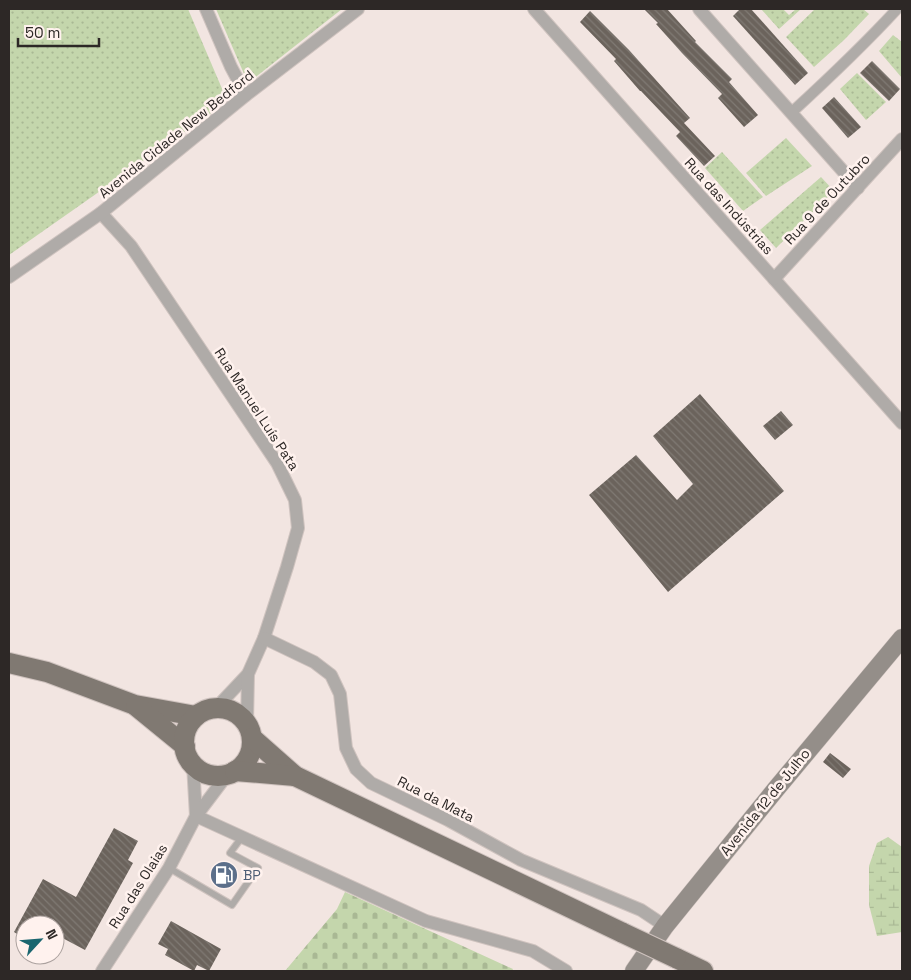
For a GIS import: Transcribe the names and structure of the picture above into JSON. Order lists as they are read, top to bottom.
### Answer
{
  "streets": {
    "main road": ["Avenida 12 de Julho"],
    "street": [
      "Avenida Cidade New Bedford",
      "Rua 9 de Outubro",
      "Rua das Indústrias",
      "Rua Manuel Luís Pata",
      "Rua da Mata",
      "Rua das Olaias"
    ]
  },
  "crossings": [
    ["Avenida Cidade New Bedford", "Rua Manuel Luís Pata"],
    ["Rua 9 de Outubro", "Rua das Indústrias"],
    ["Rua Manuel Luís Pata", "Rua da Mata"],
    ["Rua da Mata", "Avenida 12 de Julho"]
  ],
  "places": {
    "fuel station": ["BP"]
  },
  "scale_bar": "50 m",
  "north": "top right"
}
